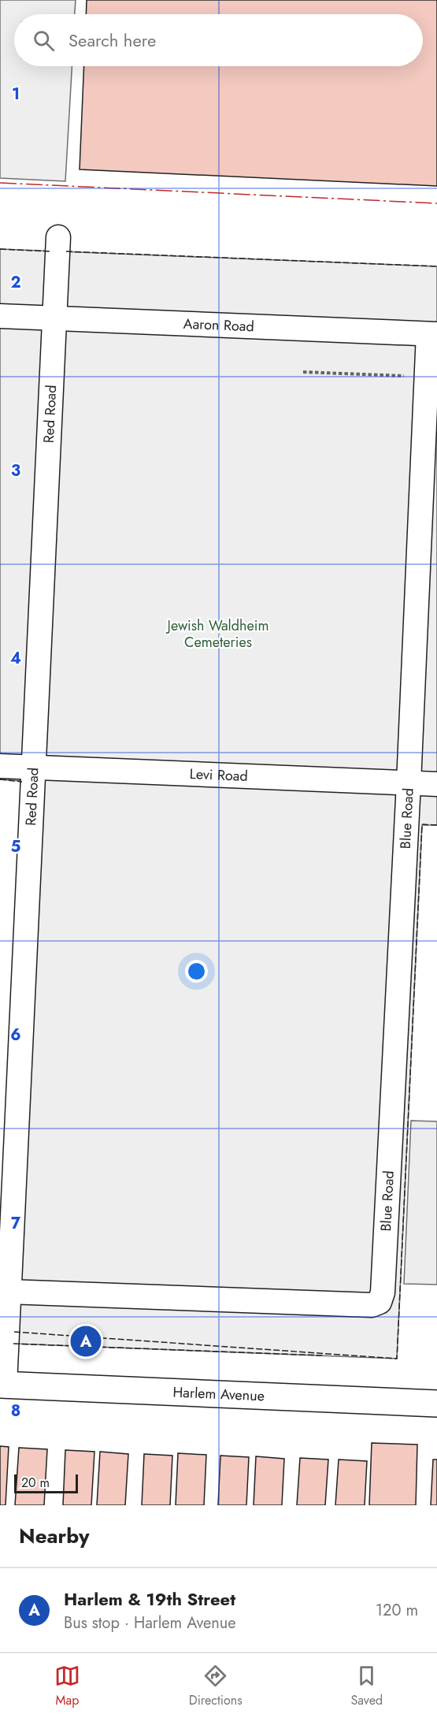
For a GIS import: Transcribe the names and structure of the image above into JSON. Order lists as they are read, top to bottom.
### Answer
{
  "streets": {
    "main road": ["Harlem Avenue"],
    "lane": [
      "Aaron Road",
      "Red Road",
      "Levi Road",
      "Blue Road"
    ]
  },
  "crossings": [
    ["Aaron Road", "Red Road"],
    ["Aaron Road", "Blue Road"],
    ["Red Road", "Levi Road"],
    ["Red Road", "Blue Road"],
    ["Red Road", "Harlem Avenue"],
    ["Levi Road", "Blue Road"]
  ],
  "parks": ["Jewish Waldheim Cemeteries"],
  "scale_bar": "20 m",
  "page": {
    "search": "Search here",
    "pins": "A",
    "scale": "20 m",
    "heading": "Nearby",
    "list": [
      {
        "mark": "A",
        "name": "Harlem & 19th Street",
        "note": "Bus stop · Harlem Avenue",
        "value": "120 m"
      }
    ],
    "nav": ["Map", "Directions", "Saved"]
  },
  "grid": {
    "rows": [
      "1",
      "2",
      "3",
      "4",
      "5",
      "6",
      "7",
      "8"
    ]
  }
}
